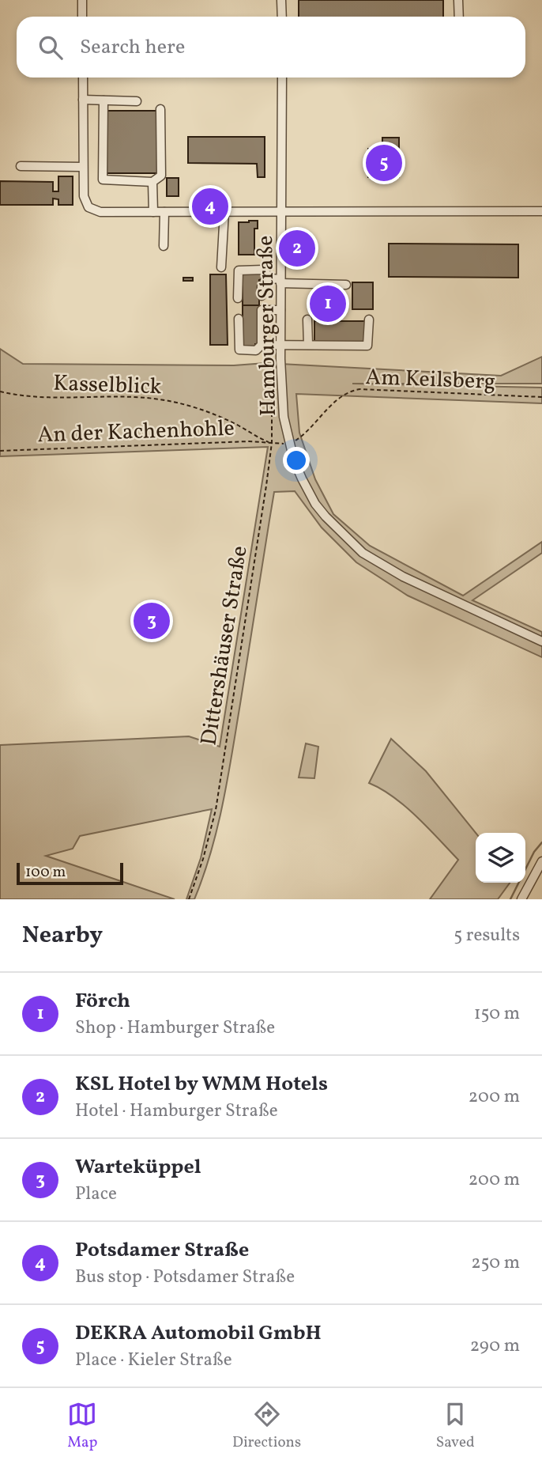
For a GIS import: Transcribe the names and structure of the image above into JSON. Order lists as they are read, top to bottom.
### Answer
{
  "streets": {
    "street": ["Hamburger Straße"],
    "path": [
      "Am Keilsberg",
      "Kasselblick",
      "An der Kachenhohle",
      "Dittershäuser Straße"
    ]
  },
  "crossings": [
    ["Hamburger Straße", "Am Keilsberg"],
    ["Kasselblick", "An der Kachenhohle"],
    ["Kasselblick", "Dittershäuser Straße"],
    ["An der Kachenhohle", "Dittershäuser Straße"]
  ],
  "scale_bar": "100 m",
  "page": {
    "search": "Search here",
    "pins": [
      "5",
      "4",
      "2",
      "1",
      "3"
    ],
    "scale": "100 m",
    "heading": ["Nearby", "5 results"],
    "list": [
      {
        "mark": "1",
        "name": "Förch",
        "note": "Shop · Hamburger Straße",
        "value": "150 m"
      },
      {
        "mark": "2",
        "name": "KSL Hotel by WMM Hotels",
        "note": "Hotel · Hamburger Straße",
        "value": "200 m"
      },
      {
        "mark": "3",
        "name": "Warteküppel",
        "note": "Place",
        "value": "200 m"
      },
      {
        "mark": "4",
        "name": "Potsdamer Straße",
        "note": "Bus stop · Potsdamer Straße",
        "value": "250 m"
      },
      {
        "mark": "5",
        "name": "DEKRA Automobil GmbH",
        "note": "Place · Kieler Straße",
        "value": "290 m"
      }
    ],
    "nav": ["Map", "Directions", "Saved"]
  }
}
